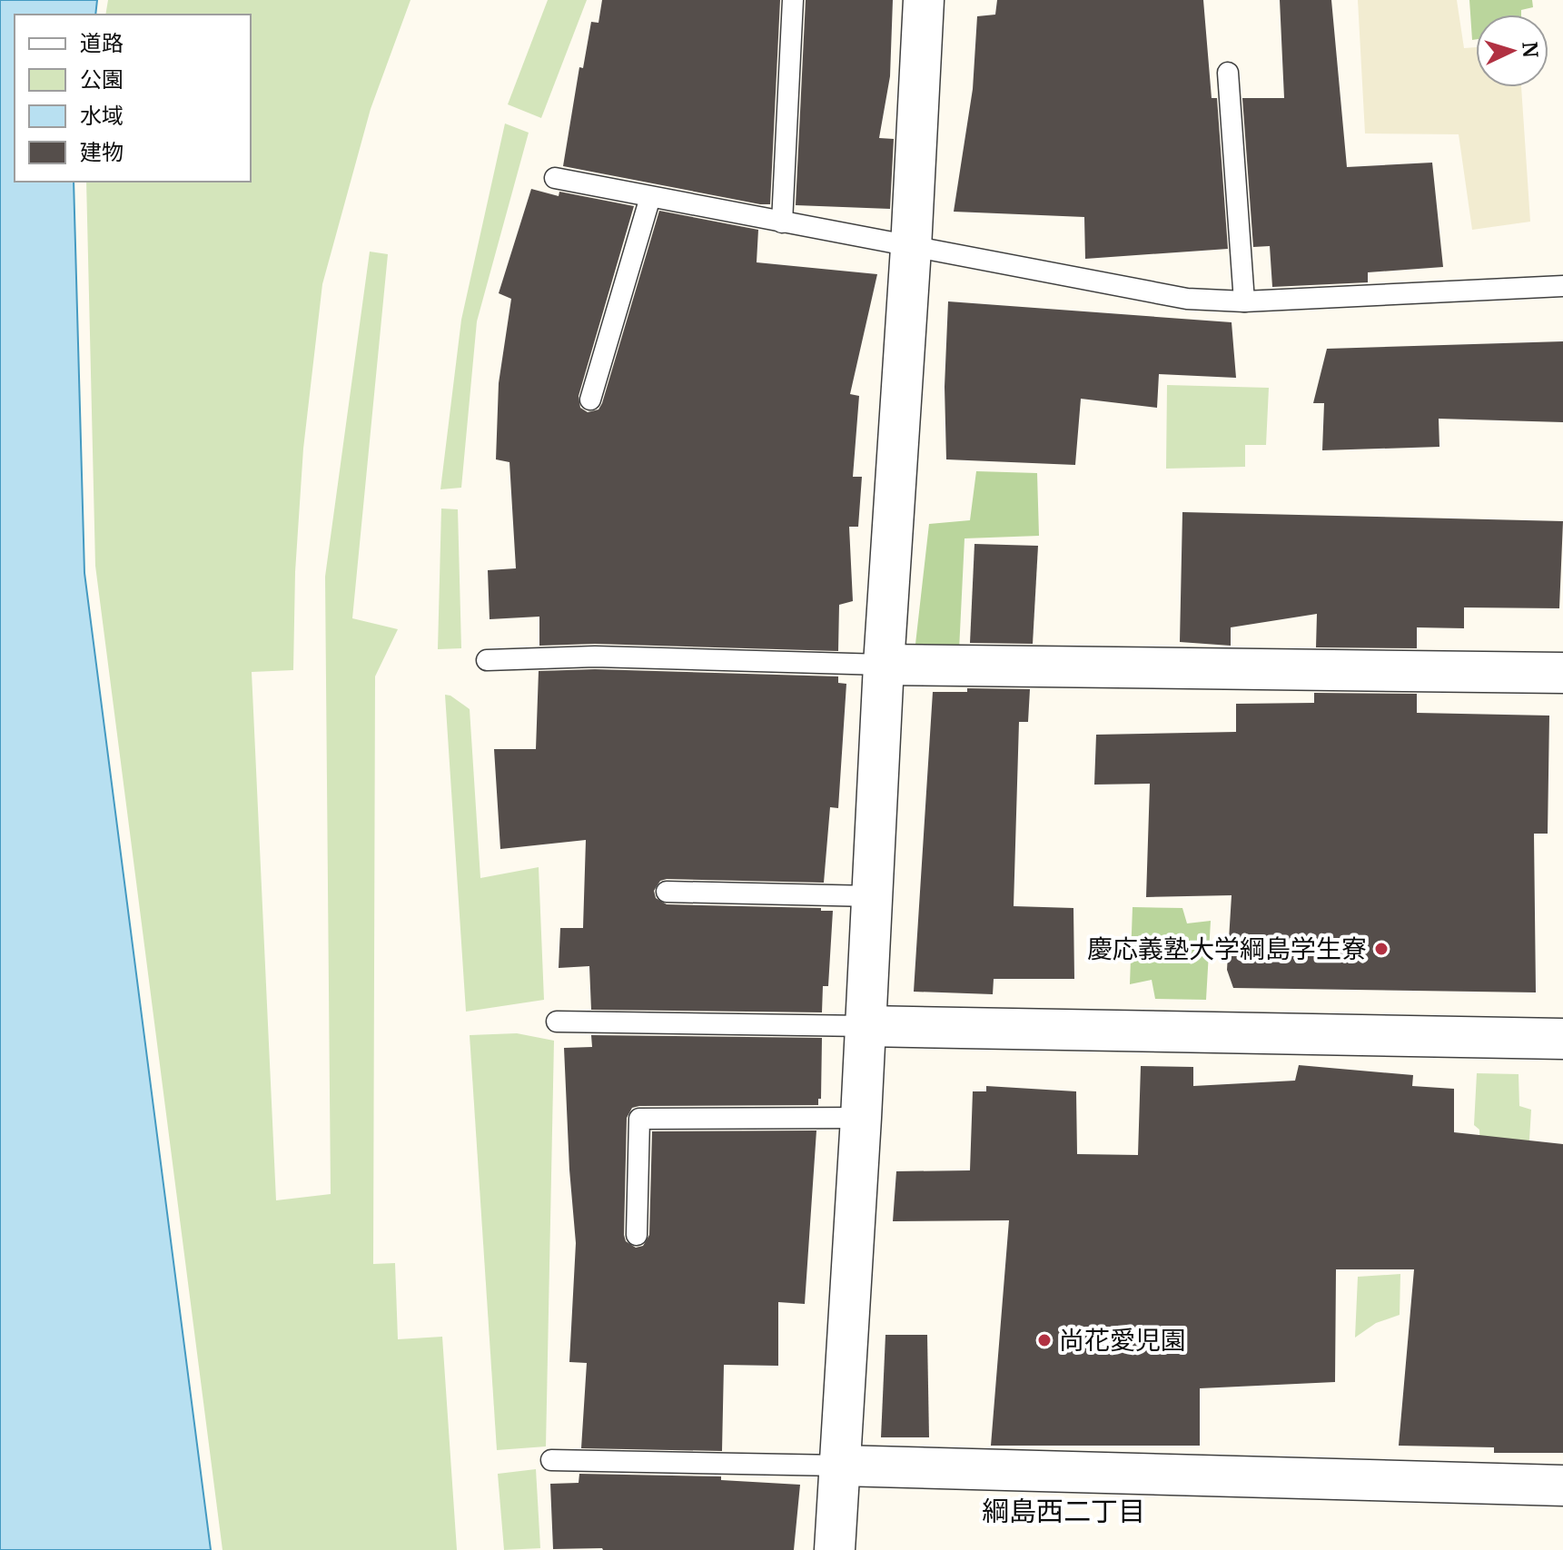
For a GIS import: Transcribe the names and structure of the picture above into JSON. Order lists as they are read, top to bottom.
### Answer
{
  "districts": ["綱島西二丁目"],
  "places": ["慶応義塾大学綱島学生寮", "尚花愛児園"],
  "legend": [
    "道路",
    "公園",
    "水域",
    "建物"
  ],
  "north": "right"
}
